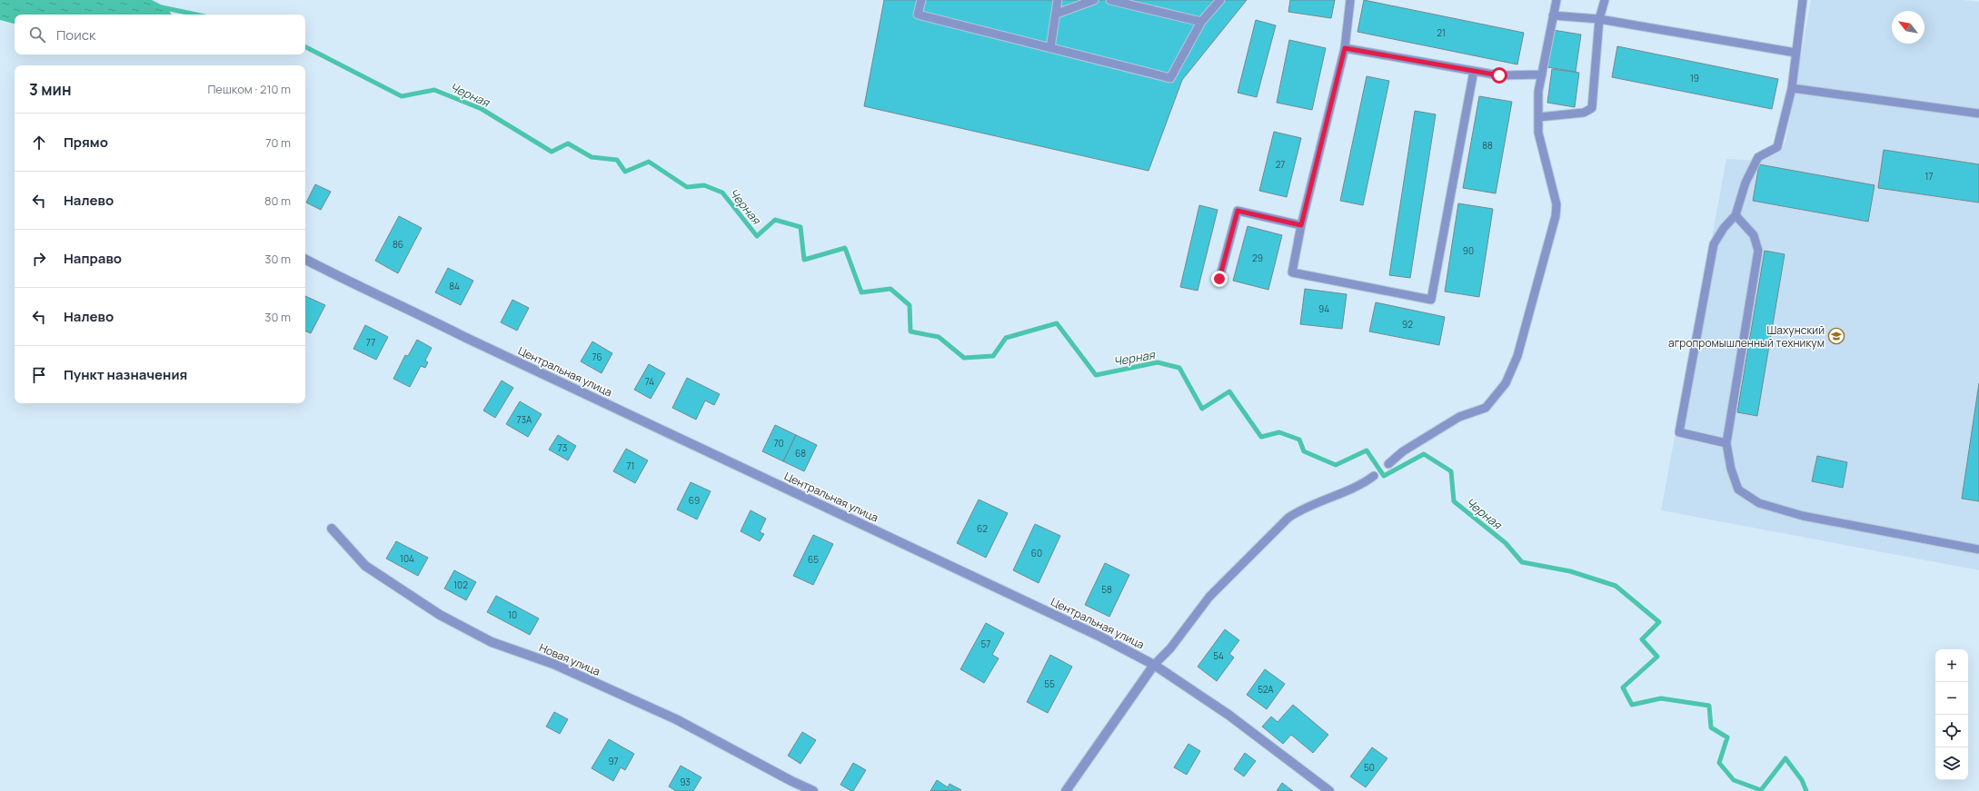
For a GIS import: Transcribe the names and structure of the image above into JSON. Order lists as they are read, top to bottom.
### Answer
{
  "streets": {
    "street": ["Центральная улица", "Новая улица"]
  },
  "water": ["Черная"],
  "places": {
    "school or university": ["Шахунский агропромышленный техникум"]
  },
  "house_numbers": [
    "21",
    "19",
    "88",
    "27",
    "17",
    "86",
    "90",
    "29",
    "84",
    "94",
    "92",
    "77",
    "76",
    "74",
    "73А",
    "70",
    "73",
    "68",
    "71",
    "69",
    "62",
    "60",
    "104",
    "65",
    "102",
    "58",
    "10",
    "57",
    "54",
    "55",
    "52А",
    "97",
    "50",
    "93"
  ],
  "north": "top left",
  "page": {
    "search": "Поиск",
    "heading": ["3 мин", "Пешком · 210 m"],
    "list": [
      ["Прямо", "70 m"],
      ["Налево", "80 m"],
      ["Направо", "30 m"],
      ["Налево", "30 m"],
      "Пункт назначения"
    ],
    "map_buttons": ["+", "−"]
  }
}
